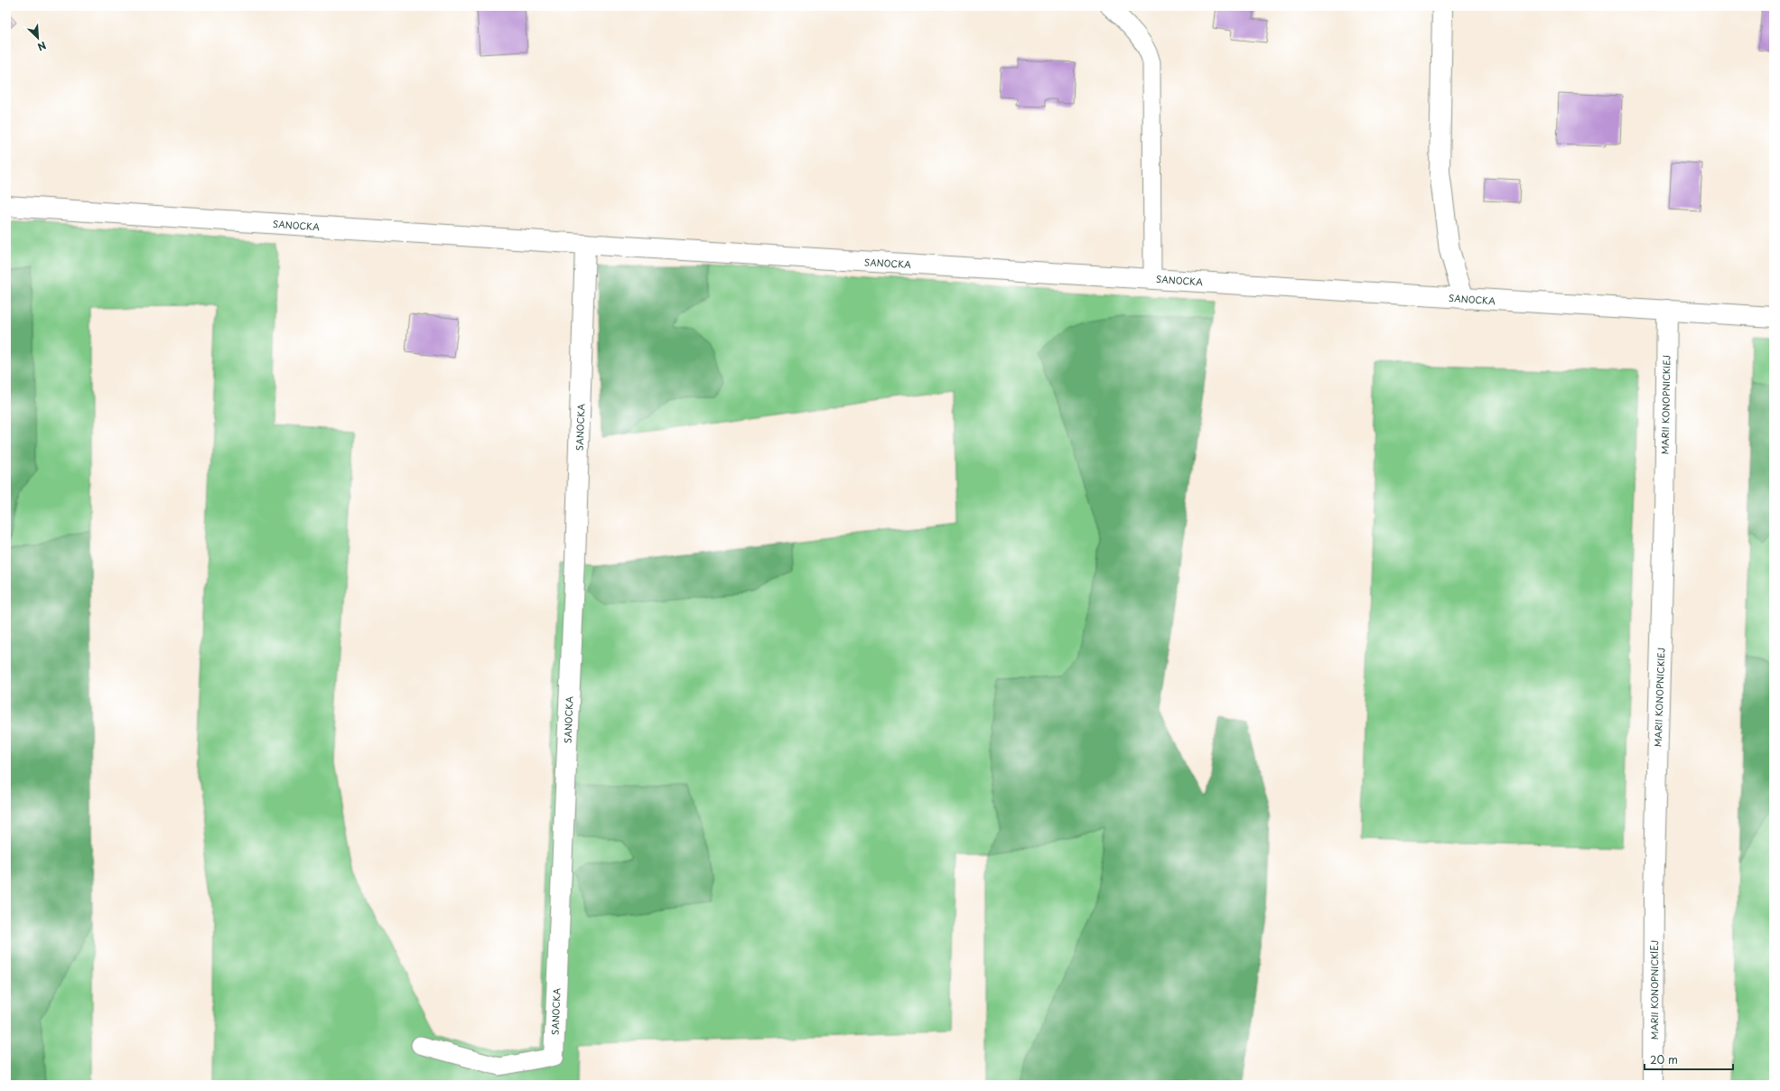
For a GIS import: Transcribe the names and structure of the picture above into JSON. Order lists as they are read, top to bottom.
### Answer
{
  "streets": {
    "street": ["SANOCKA", "MARII KONOPNICKIEJ"]
  },
  "crossings": [
    ["SANOCKA", "MARII KONOPNICKIEJ"]
  ],
  "scale_bar": "20 m",
  "north": "bottom right"
}
